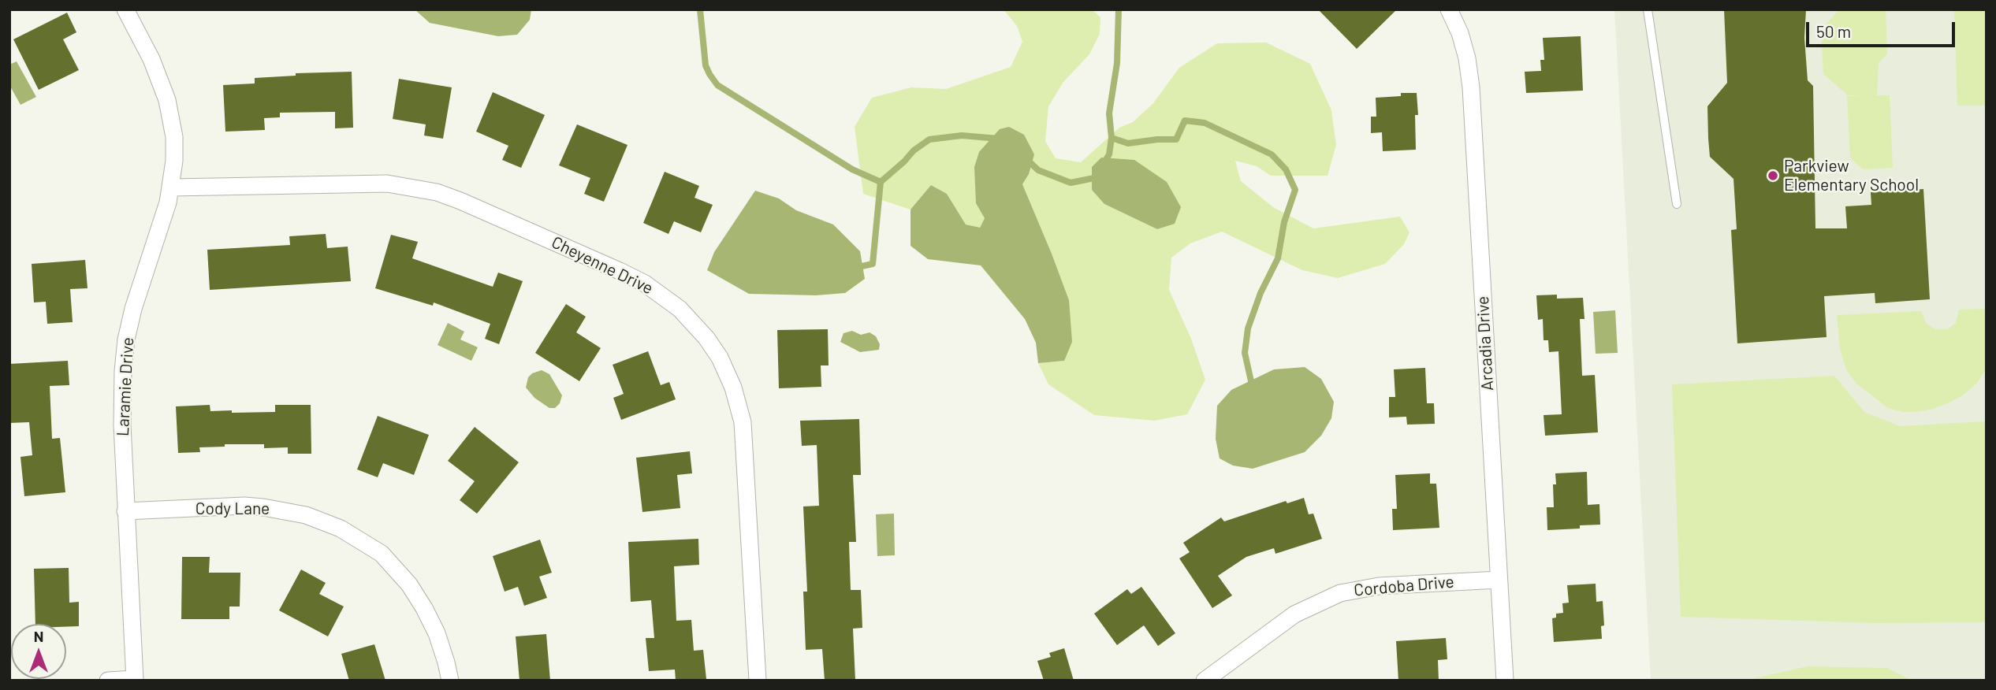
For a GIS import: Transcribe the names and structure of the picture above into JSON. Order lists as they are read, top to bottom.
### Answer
{
  "streets": {
    "street": [
      "Cheyenne Drive",
      "Arcadia Drive",
      "Laramie Drive",
      "Cody Lane",
      "Cordoba Drive"
    ]
  },
  "crossings": [
    ["Cheyenne Drive", "Laramie Drive"],
    ["Arcadia Drive", "Cordoba Drive"],
    ["Laramie Drive", "Cody Lane"]
  ],
  "places": ["Parkview Elementary School"],
  "scale_bar": "50 m",
  "north": "top"
}
